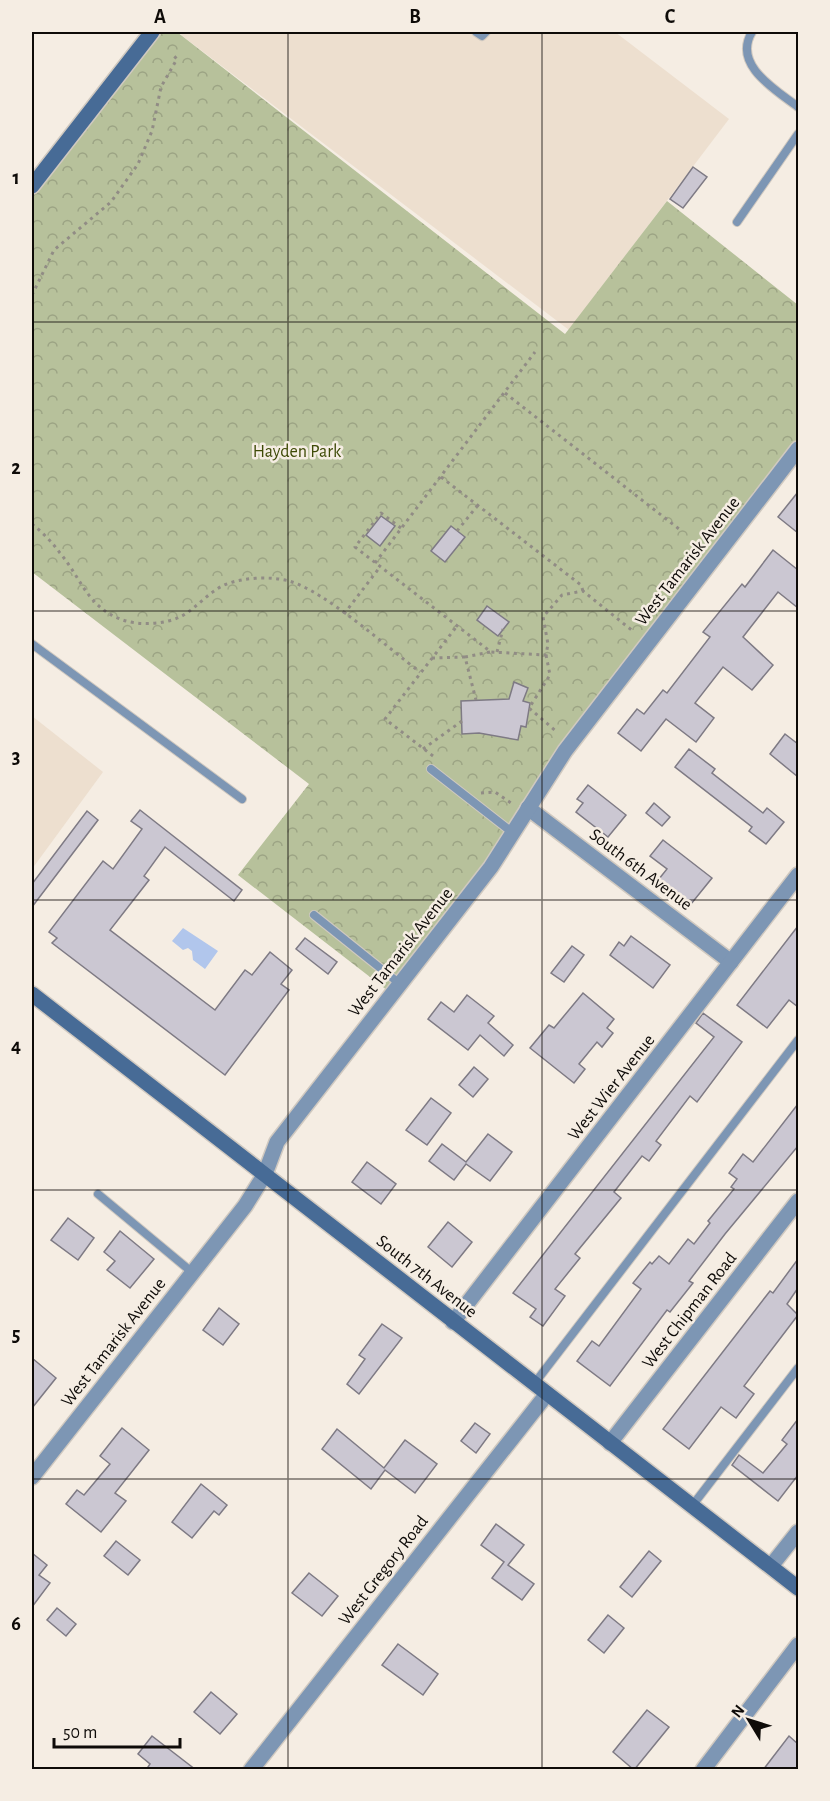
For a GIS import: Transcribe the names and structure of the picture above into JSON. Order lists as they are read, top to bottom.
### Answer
{
  "streets": {
    "main road": ["South 7th Avenue"],
    "street": [
      "West Tamarisk Avenue",
      "South 6th Avenue",
      "West Wier Avenue",
      "West Chipman Road",
      "West Gregory Road"
    ]
  },
  "crossings": [
    ["West Tamarisk Avenue", "South 6th Avenue"],
    ["West Tamarisk Avenue", "South 7th Avenue"],
    ["South 6th Avenue", "West Wier Avenue"],
    ["West Wier Avenue", "South 7th Avenue"],
    ["South 7th Avenue", "West Chipman Road"],
    ["South 7th Avenue", "West Gregory Road"]
  ],
  "parks": ["Hayden Park"],
  "scale_bar": "50 m",
  "north": "top left",
  "grid": {
    "columns": ["A", "B", "C"],
    "rows": [
      "1",
      "2",
      "3",
      "4",
      "5",
      "6"
    ]
  }
}
